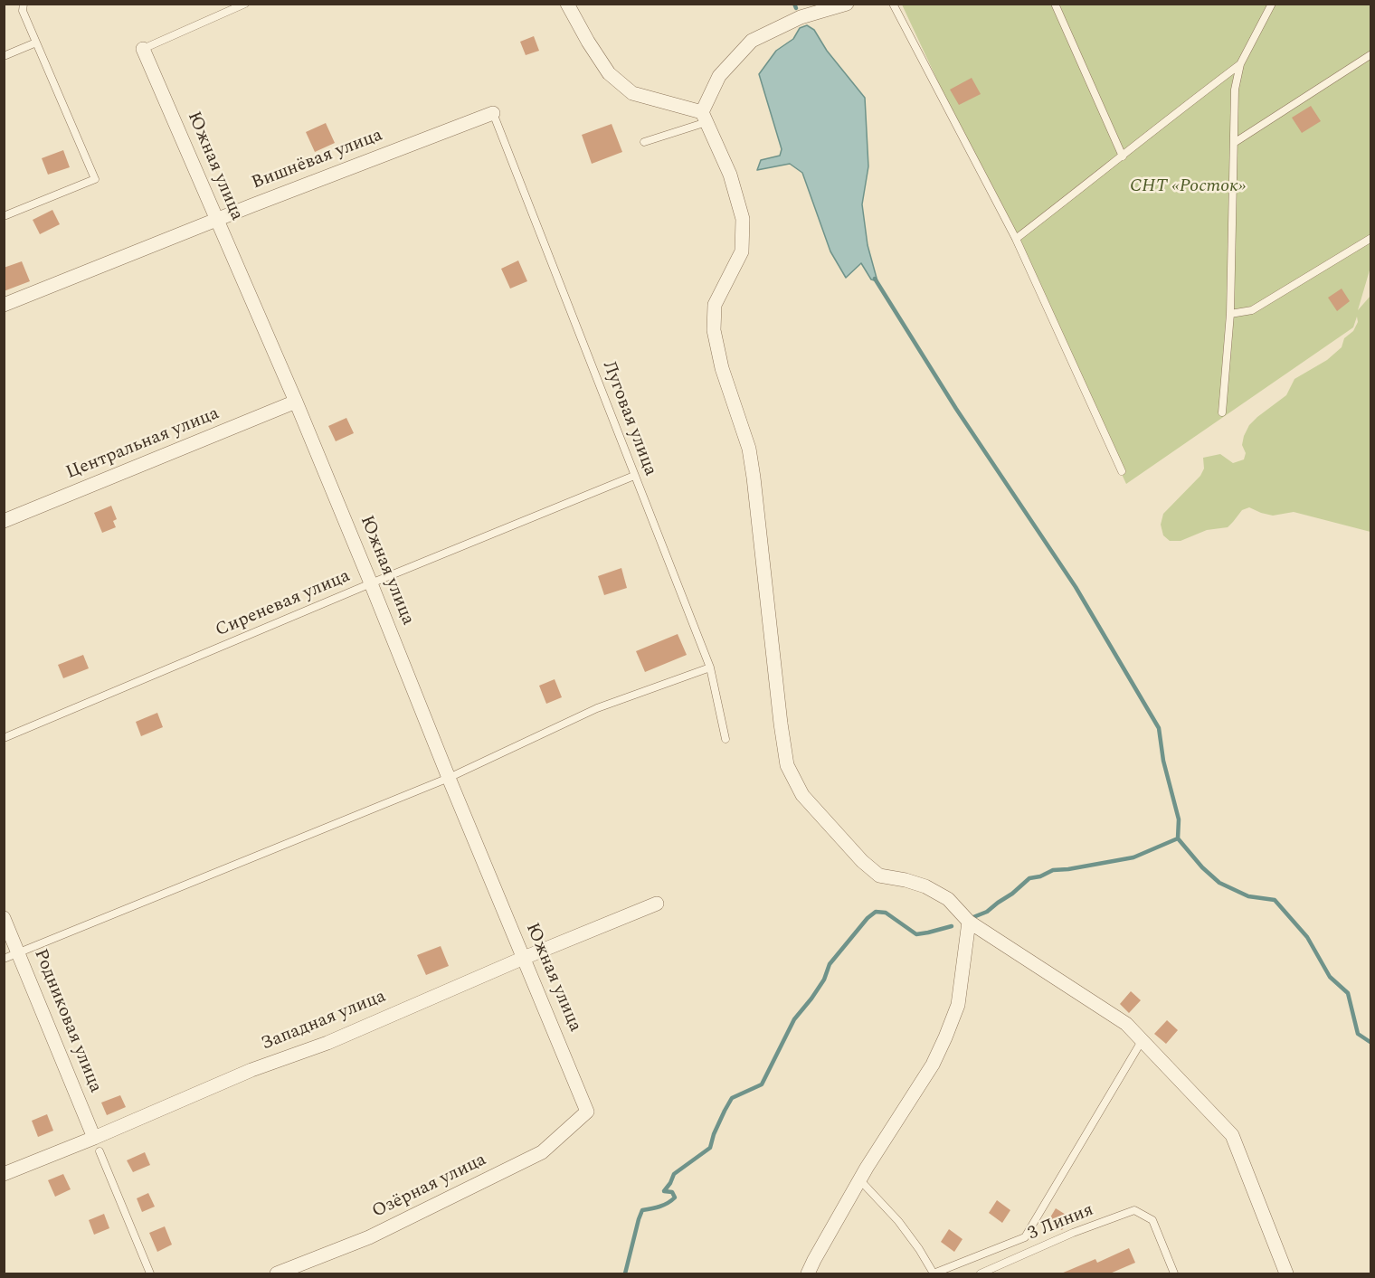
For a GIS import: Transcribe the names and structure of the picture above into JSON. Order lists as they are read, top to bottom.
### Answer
{
  "streets": {
    "street": [
      "Вишнёвая улица",
      "Южная улица",
      "Центральная улица",
      "Родниковая улица",
      "Западная улица",
      "Озёрная улица"
    ],
    "lane": ["Луговая улица", "Сиреневая улица", "3 Линия"]
  },
  "crossings": [
    ["Вишнёвая улица", "Южная улица"],
    ["Вишнёвая улица", "Луговая улица"],
    ["Южная улица", "Центральная улица"],
    ["Южная улица", "Сиреневая улица"],
    ["Южная улица", "Западная улица"],
    ["Южная улица", "Озёрная улица"],
    ["Луговая улица", "Сиреневая улица"],
    ["Родниковая улица", "Западная улица"]
  ],
  "parks": ["СНТ «Росток»"]
}
